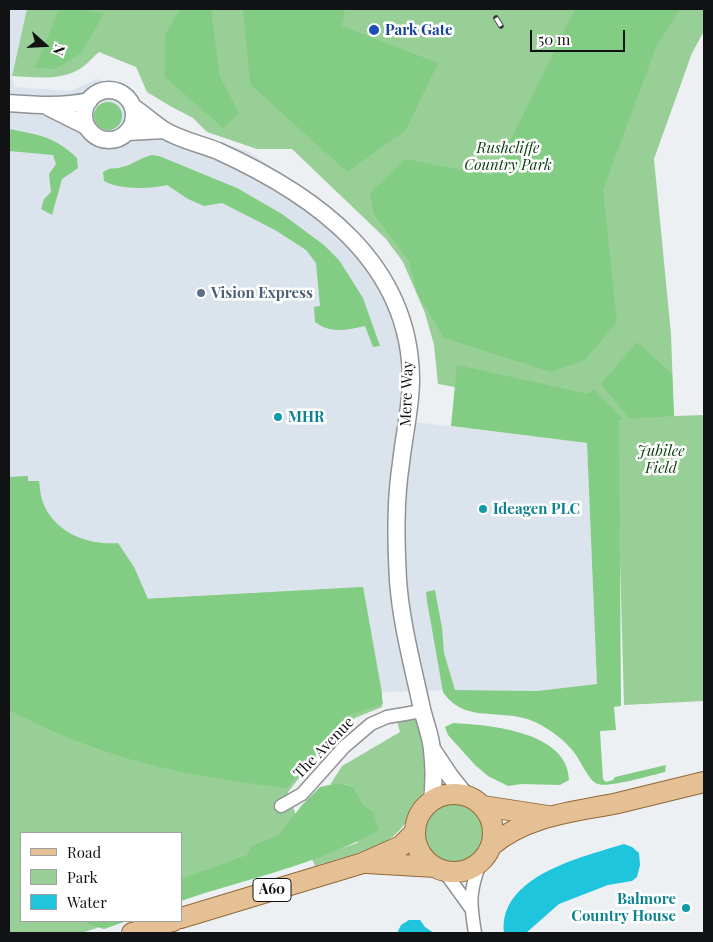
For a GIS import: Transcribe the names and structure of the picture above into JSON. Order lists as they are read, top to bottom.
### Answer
{
  "streets": {
    "main road": ["A60"],
    "street": ["Mere Way", "The Avenue"]
  },
  "crossings": [
    ["Mere Way", "The Avenue"],
    ["Mere Way", "A60"]
  ],
  "parks": ["Rushcliffe Country Park", "Jubilee Field"],
  "places": [
    "Park Gate",
    "Vision Express",
    "MHR",
    "Ideagen PLC",
    "Balmore Country House"
  ],
  "legend": ["Road", "Park", "Water"],
  "scale_bar": "50 m",
  "north": "right"
}
